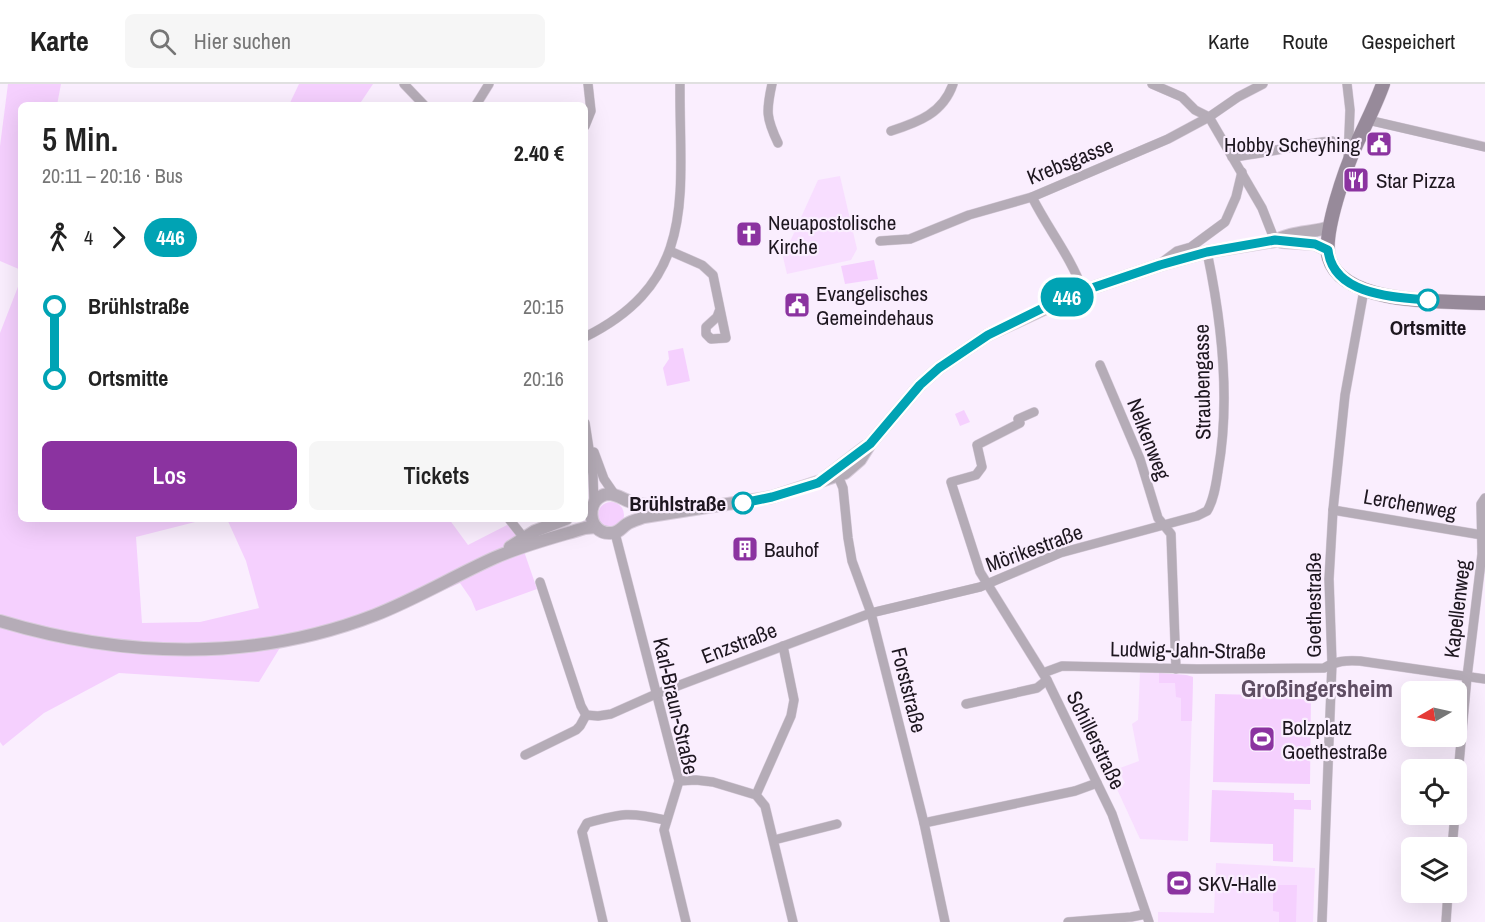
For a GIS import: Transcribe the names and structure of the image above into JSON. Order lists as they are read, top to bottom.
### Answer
{
  "streets": {
    "street": [
      "Krebsgasse",
      "Straubengasse",
      "Nelkenweg",
      "Lerchenweg",
      "Mörikestraße",
      "Goethestraße",
      "Kapellenweg",
      "Enzstraße",
      "Ludwig-Jahn-Straße",
      "Forststraße",
      "Karl-Braun-Straße",
      "Schillerstraße"
    ]
  },
  "crossings": [
    ["Straubengasse", "Mörikestraße"],
    ["Nelkenweg", "Mörikestraße"],
    ["Nelkenweg", "Ludwig-Jahn-Straße"],
    ["Lerchenweg", "Goethestraße"],
    ["Lerchenweg", "Kapellenweg"],
    ["Mörikestraße", "Enzstraße"],
    ["Mörikestraße", "Forststraße"],
    ["Mörikestraße", "Schillerstraße"],
    ["Goethestraße", "Ludwig-Jahn-Straße"],
    ["Kapellenweg", "Ludwig-Jahn-Straße"],
    ["Enzstraße", "Forststraße"],
    ["Enzstraße", "Karl-Braun-Straße"],
    ["Ludwig-Jahn-Straße", "Schillerstraße"]
  ],
  "districts": ["Großingersheim"],
  "places": {
    "public building": ["Hobby Scheyhing", "Evangelisches Gemeindehaus"],
    "restaurant": ["Star Pizza"],
    "church": ["Neuapostolische Kirche"],
    "other": ["Ortsmitte", "Brühlstraße"],
    "building": ["Bauhof"],
    "sports": ["Bolzplatz Goethestraße", "SKV-Halle"]
  },
  "lines": ["bus line 446"],
  "north": "left",
  "page": {
    "header": "Karte",
    "search": "Hier suchen",
    "nav": ["Karte", "Route", "Gespeichert"],
    "on_map": "446",
    "heading": ["5 Min.", "20:11 – 20:16 · Bus", "2.40 €"],
    "legs": ["4", "446"],
    "list": [
      {
        "name": "Brühlstraße",
        "value": "20:15"
      },
      {
        "name": "Ortsmitte",
        "value": "20:16"
      }
    ],
    "buttons": ["Los", "Tickets"]
  }
}
